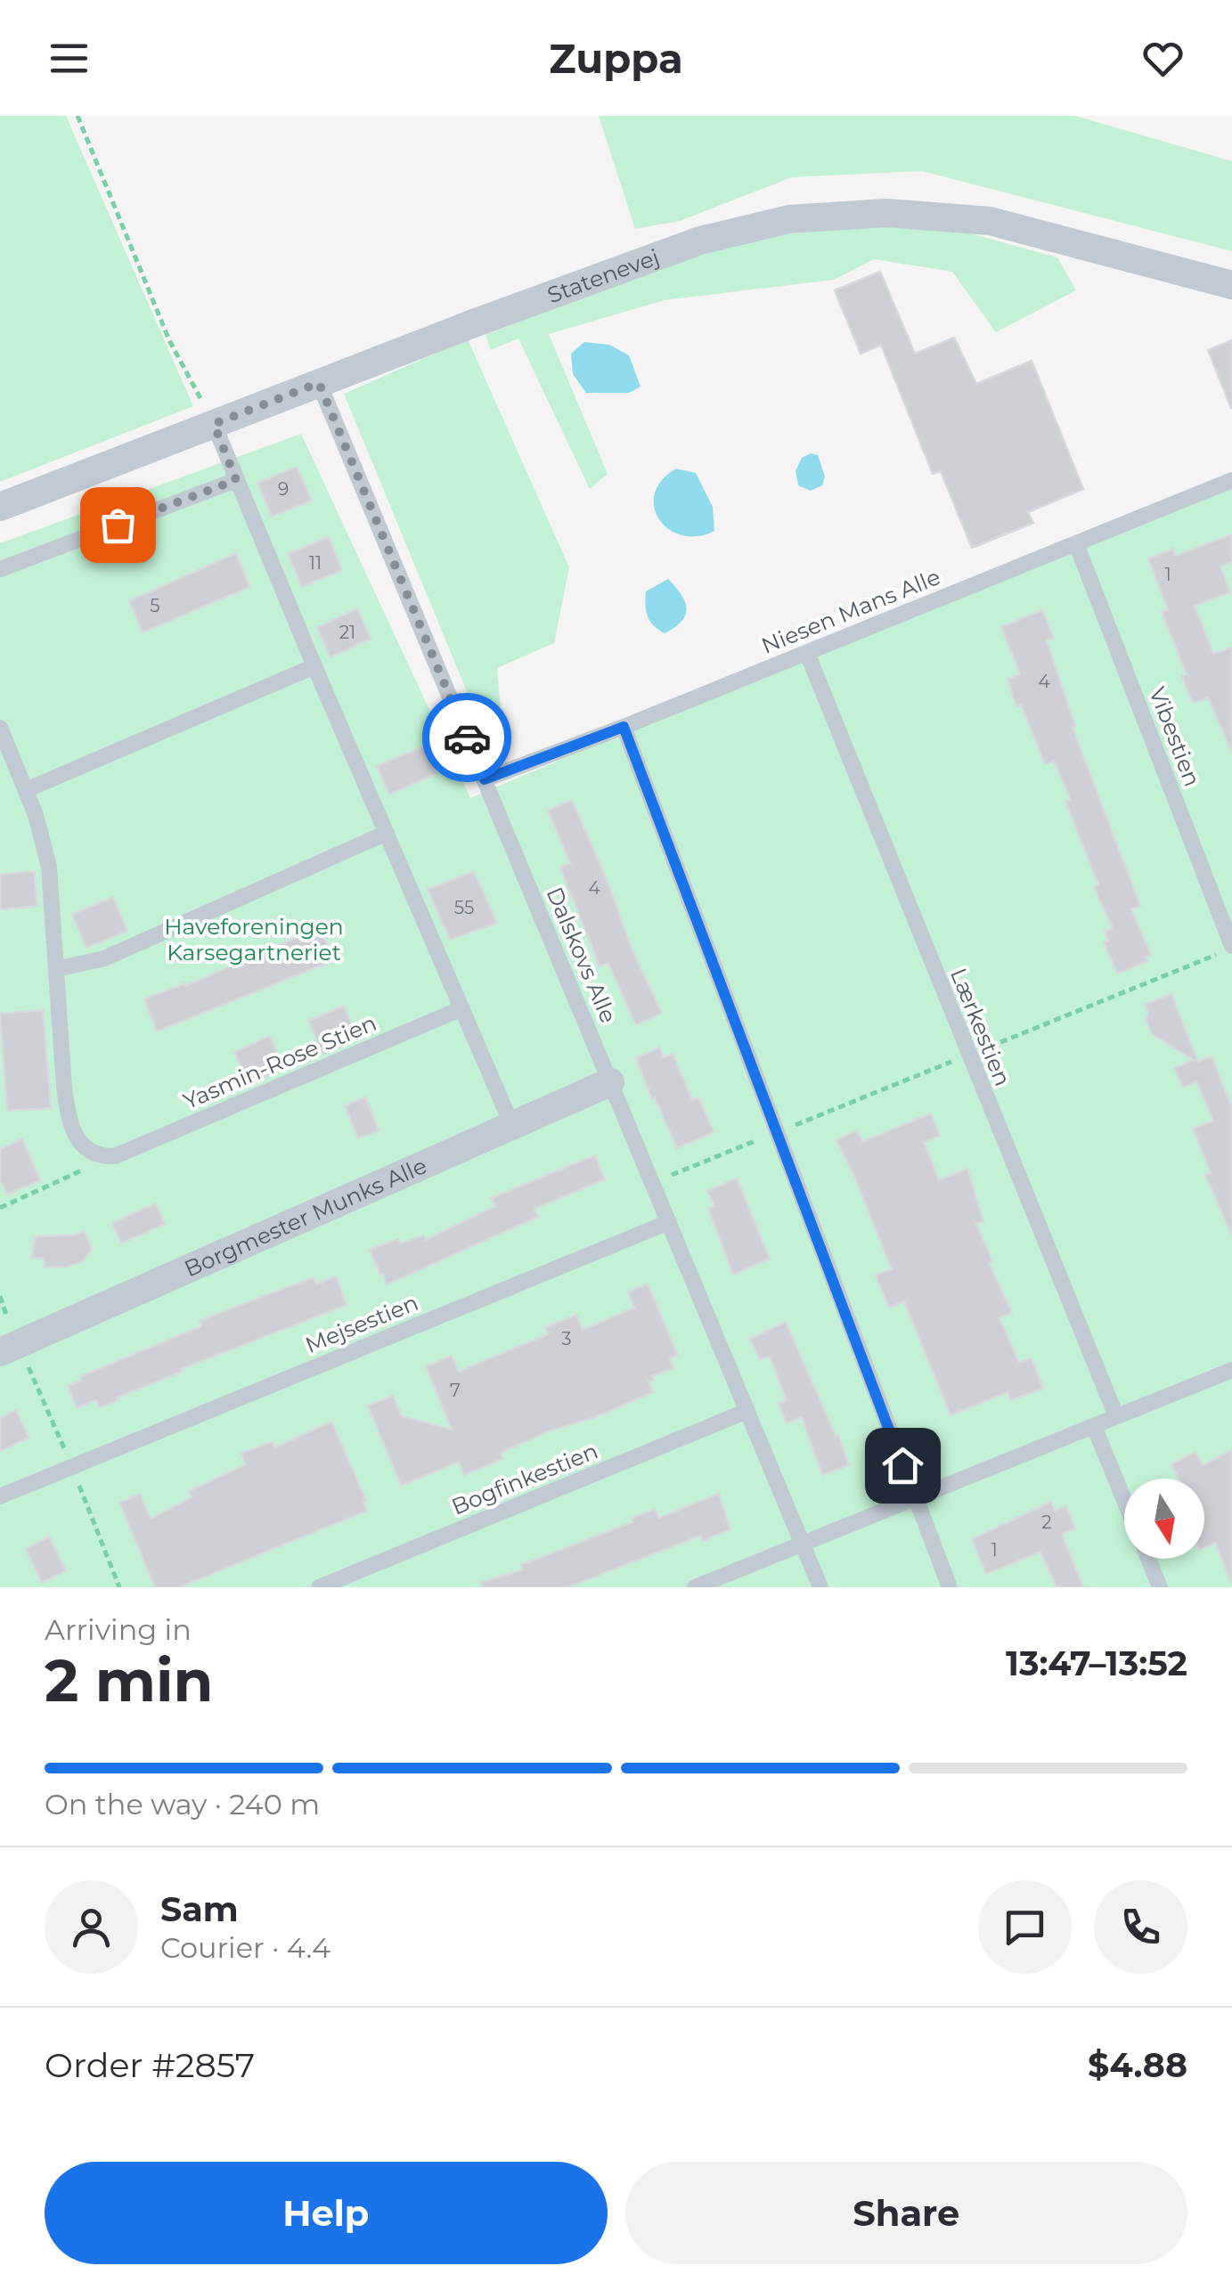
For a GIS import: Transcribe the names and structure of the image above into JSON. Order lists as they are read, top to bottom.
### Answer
{
  "streets": {
    "street": ["Statenevej", "Borgmester Munks Alle"],
    "lane": [
      "Niesen Mans Alle",
      "Vibestien",
      "Dalskovs Alle",
      "Lærkestien",
      "Yasmin-Rose Stien",
      "Mejsestien",
      "Bogfinkestien"
    ]
  },
  "crossings": [
    ["Statenevej", "Dalskovs Alle"],
    ["Niesen Mans Alle", "Vibestien"],
    ["Niesen Mans Alle", "Dalskovs Alle"],
    ["Niesen Mans Alle", "Lærkestien"],
    ["Dalskovs Alle", "Borgmester Munks Alle"],
    ["Dalskovs Alle", "Mejsestien"],
    ["Dalskovs Alle", "Bogfinkestien"]
  ],
  "parks": ["Haveforeningen Karsegartneriet"],
  "house_numbers": [
    "9",
    "11",
    "1",
    "5",
    "21",
    "4",
    "4",
    "55",
    "3",
    "7",
    "2",
    "1"
  ],
  "north": "bottom",
  "page": {
    "header": "Zuppa",
    "heading": ["2 min", "Arriving in", "13:47–13:52"],
    "panel": [
      "Sam",
      "Courier · 4.4",
      "Order #2857",
      "$4.88"
    ],
    "bar": "On the way · 240 m",
    "buttons": ["Help", "Share"]
  }
}
